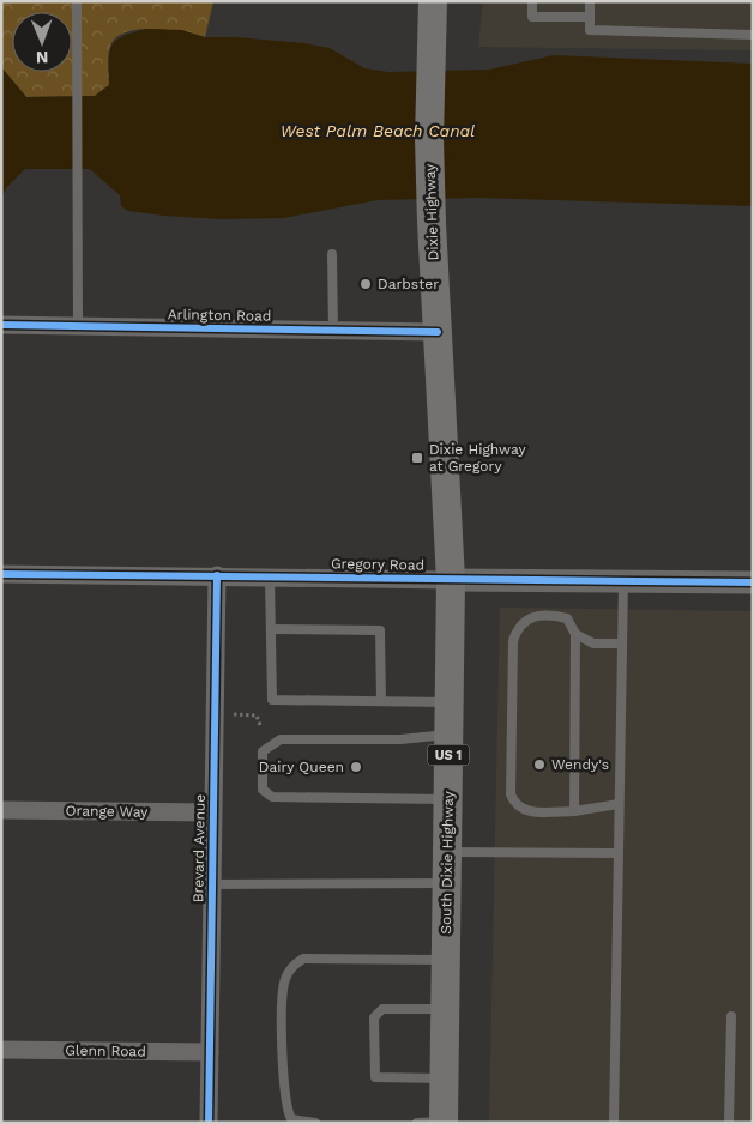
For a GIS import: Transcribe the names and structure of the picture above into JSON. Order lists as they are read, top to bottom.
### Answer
{
  "streets": {
    "main road": ["Dixie Highway", "US 1", "South Dixie Highway"],
    "street": [
      "Arlington Road",
      "Gregory Road",
      "Orange Way",
      "Brevard Avenue",
      "Glenn Road"
    ]
  },
  "crossings": [
    ["Dixie Highway", "Arlington Road"],
    ["Dixie Highway", "South Dixie Highway"],
    ["Gregory Road", "Brevard Avenue"],
    ["Gregory Road", "South Dixie Highway"],
    ["Orange Way", "Brevard Avenue"],
    ["Brevard Avenue", "Glenn Road"]
  ],
  "water": ["West Palm Beach Canal"],
  "places": {
    "other": ["Darbster", "Wendy's", "Dairy Queen"],
    "transit": ["Dixie Highway at Gregory"]
  },
  "north": "bottom"
}
